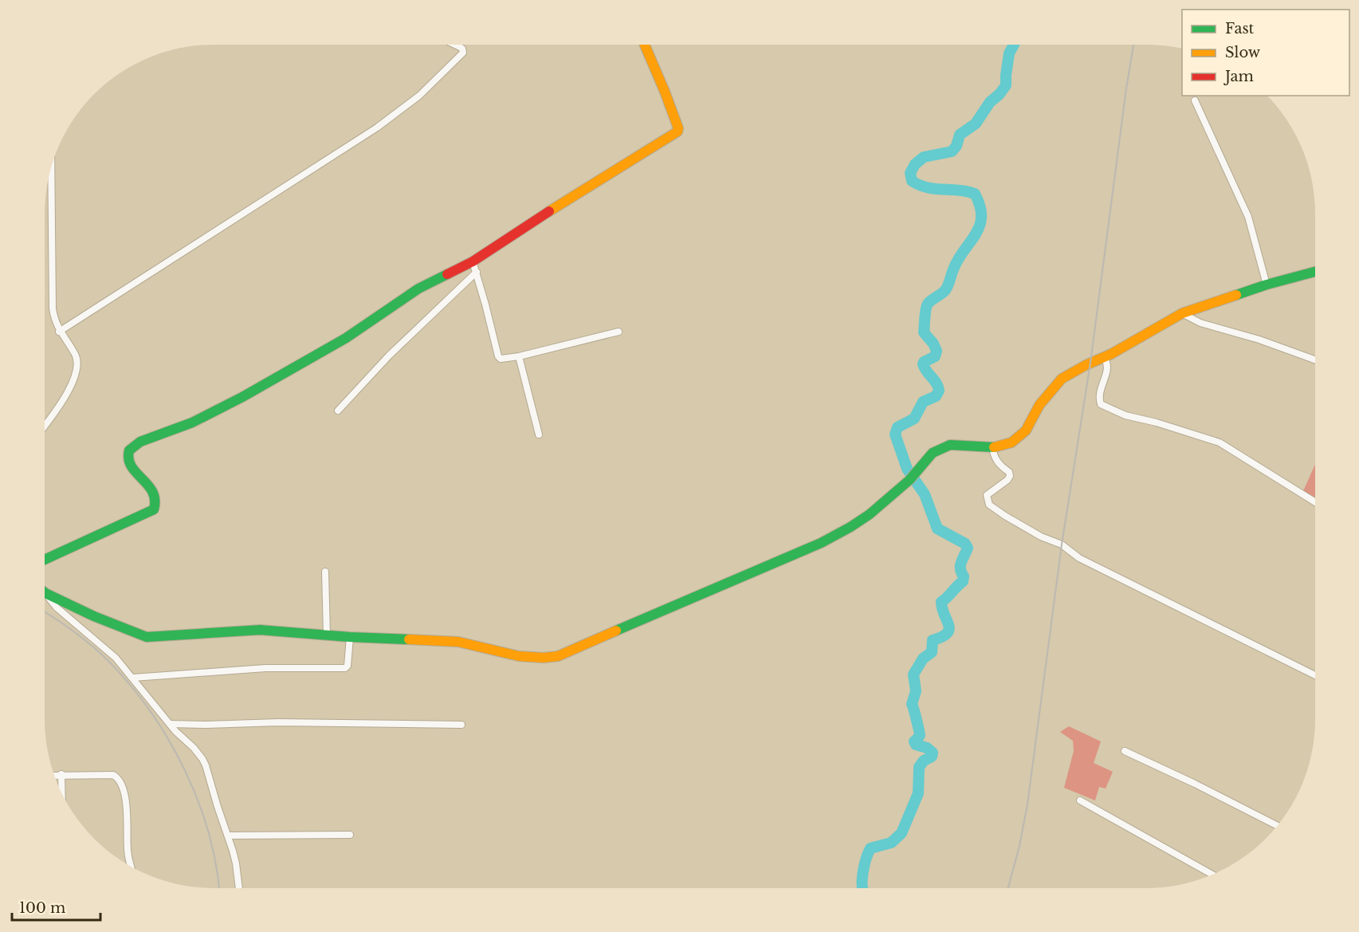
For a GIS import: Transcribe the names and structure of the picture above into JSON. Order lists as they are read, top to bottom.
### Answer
{
  "legend": ["Fast", "Slow", "Jam"],
  "scale_bar": "100 m"
}
